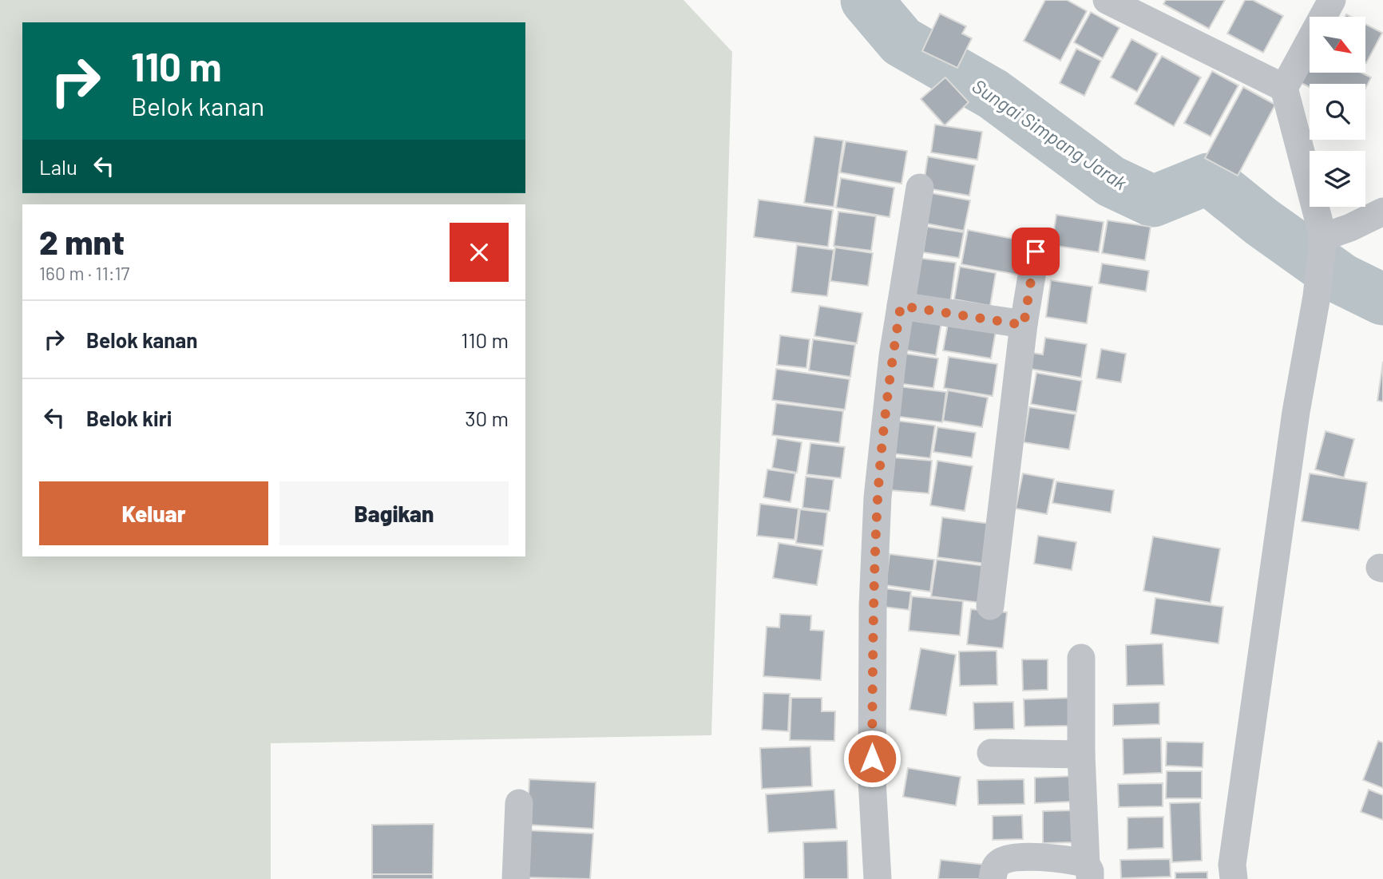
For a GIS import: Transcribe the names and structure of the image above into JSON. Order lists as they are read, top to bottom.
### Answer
{
  "water": ["Sungai Simpang Jarak"],
  "north": "bottom right",
  "page": {
    "turn": ["110 m", "Belok kanan"],
    "then": "Lalu",
    "heading": ["2 mnt", "160 m · 11:17"],
    "list": [
      {
        "name": "Belok kanan",
        "value": "110 m"
      },
      {
        "name": "Belok kiri",
        "value": "30 m"
      }
    ],
    "buttons": ["Keluar", "Bagikan"]
  }
}
